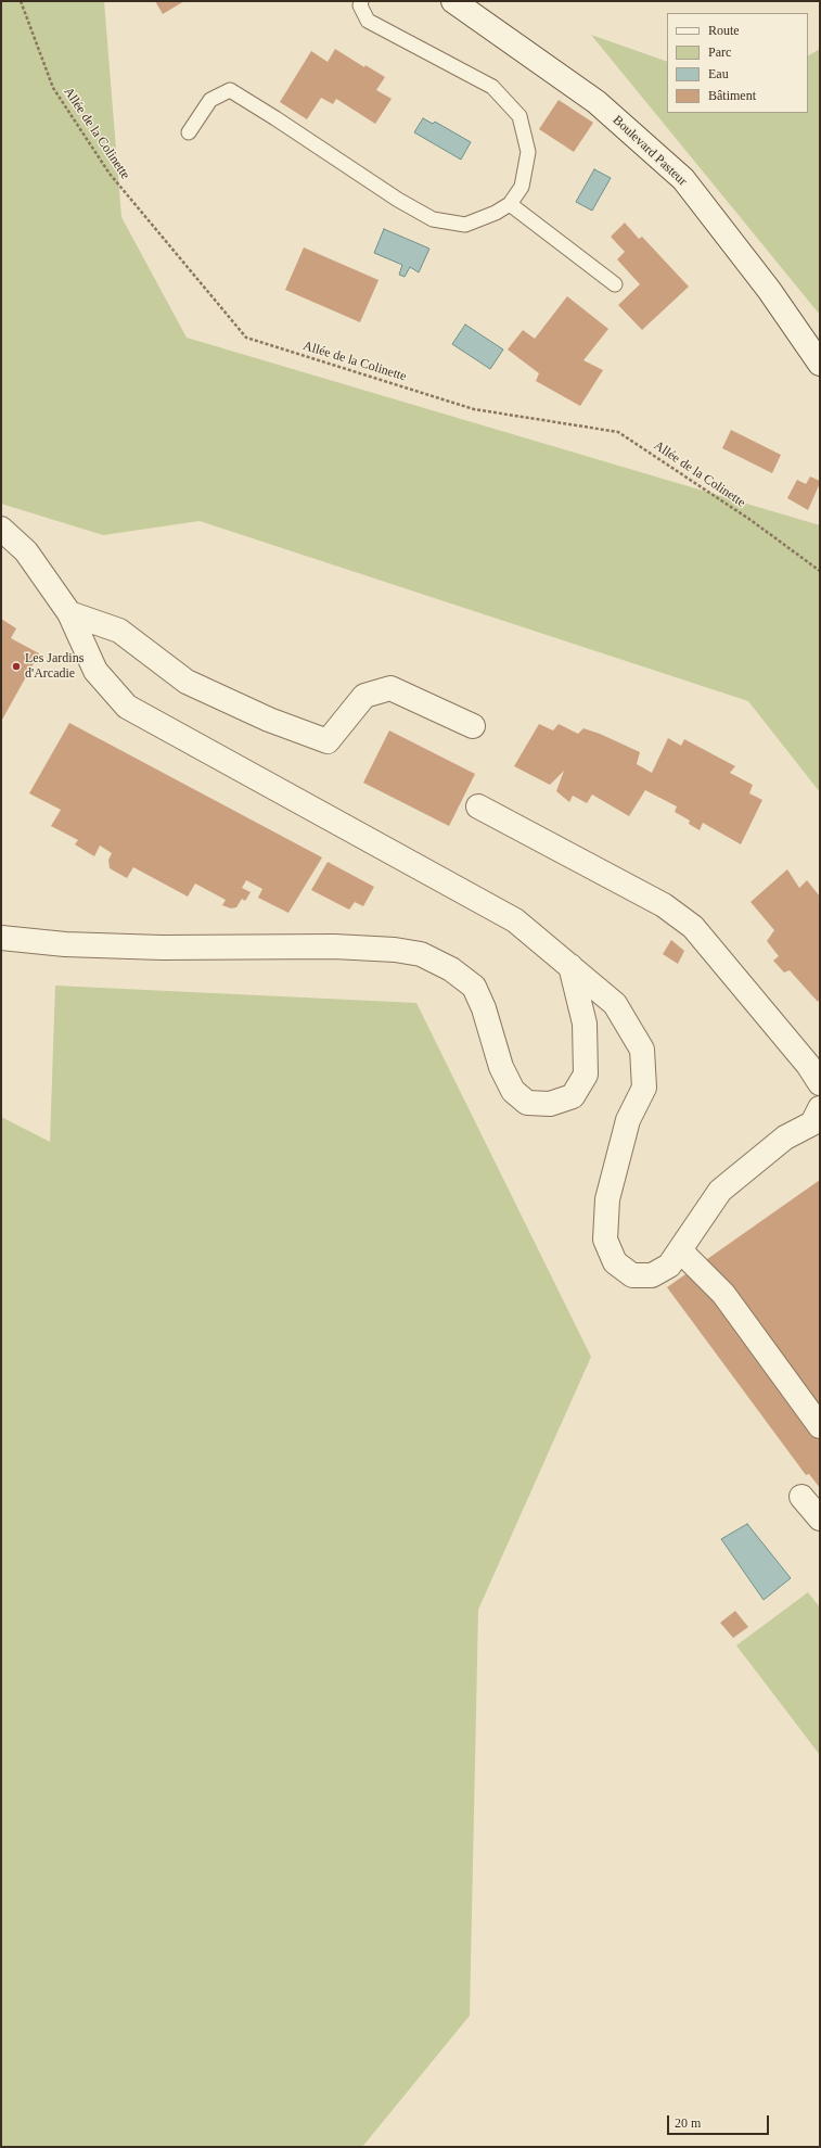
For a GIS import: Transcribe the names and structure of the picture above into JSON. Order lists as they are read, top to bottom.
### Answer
{
  "streets": {
    "street": ["Boulevard Pasteur"],
    "path": ["Allée de la Colinette"]
  },
  "places": ["Les Jardins d'Arcadie"],
  "legend": [
    "Route",
    "Parc",
    "Eau",
    "Bâtiment"
  ],
  "scale_bar": "20 m"
}
